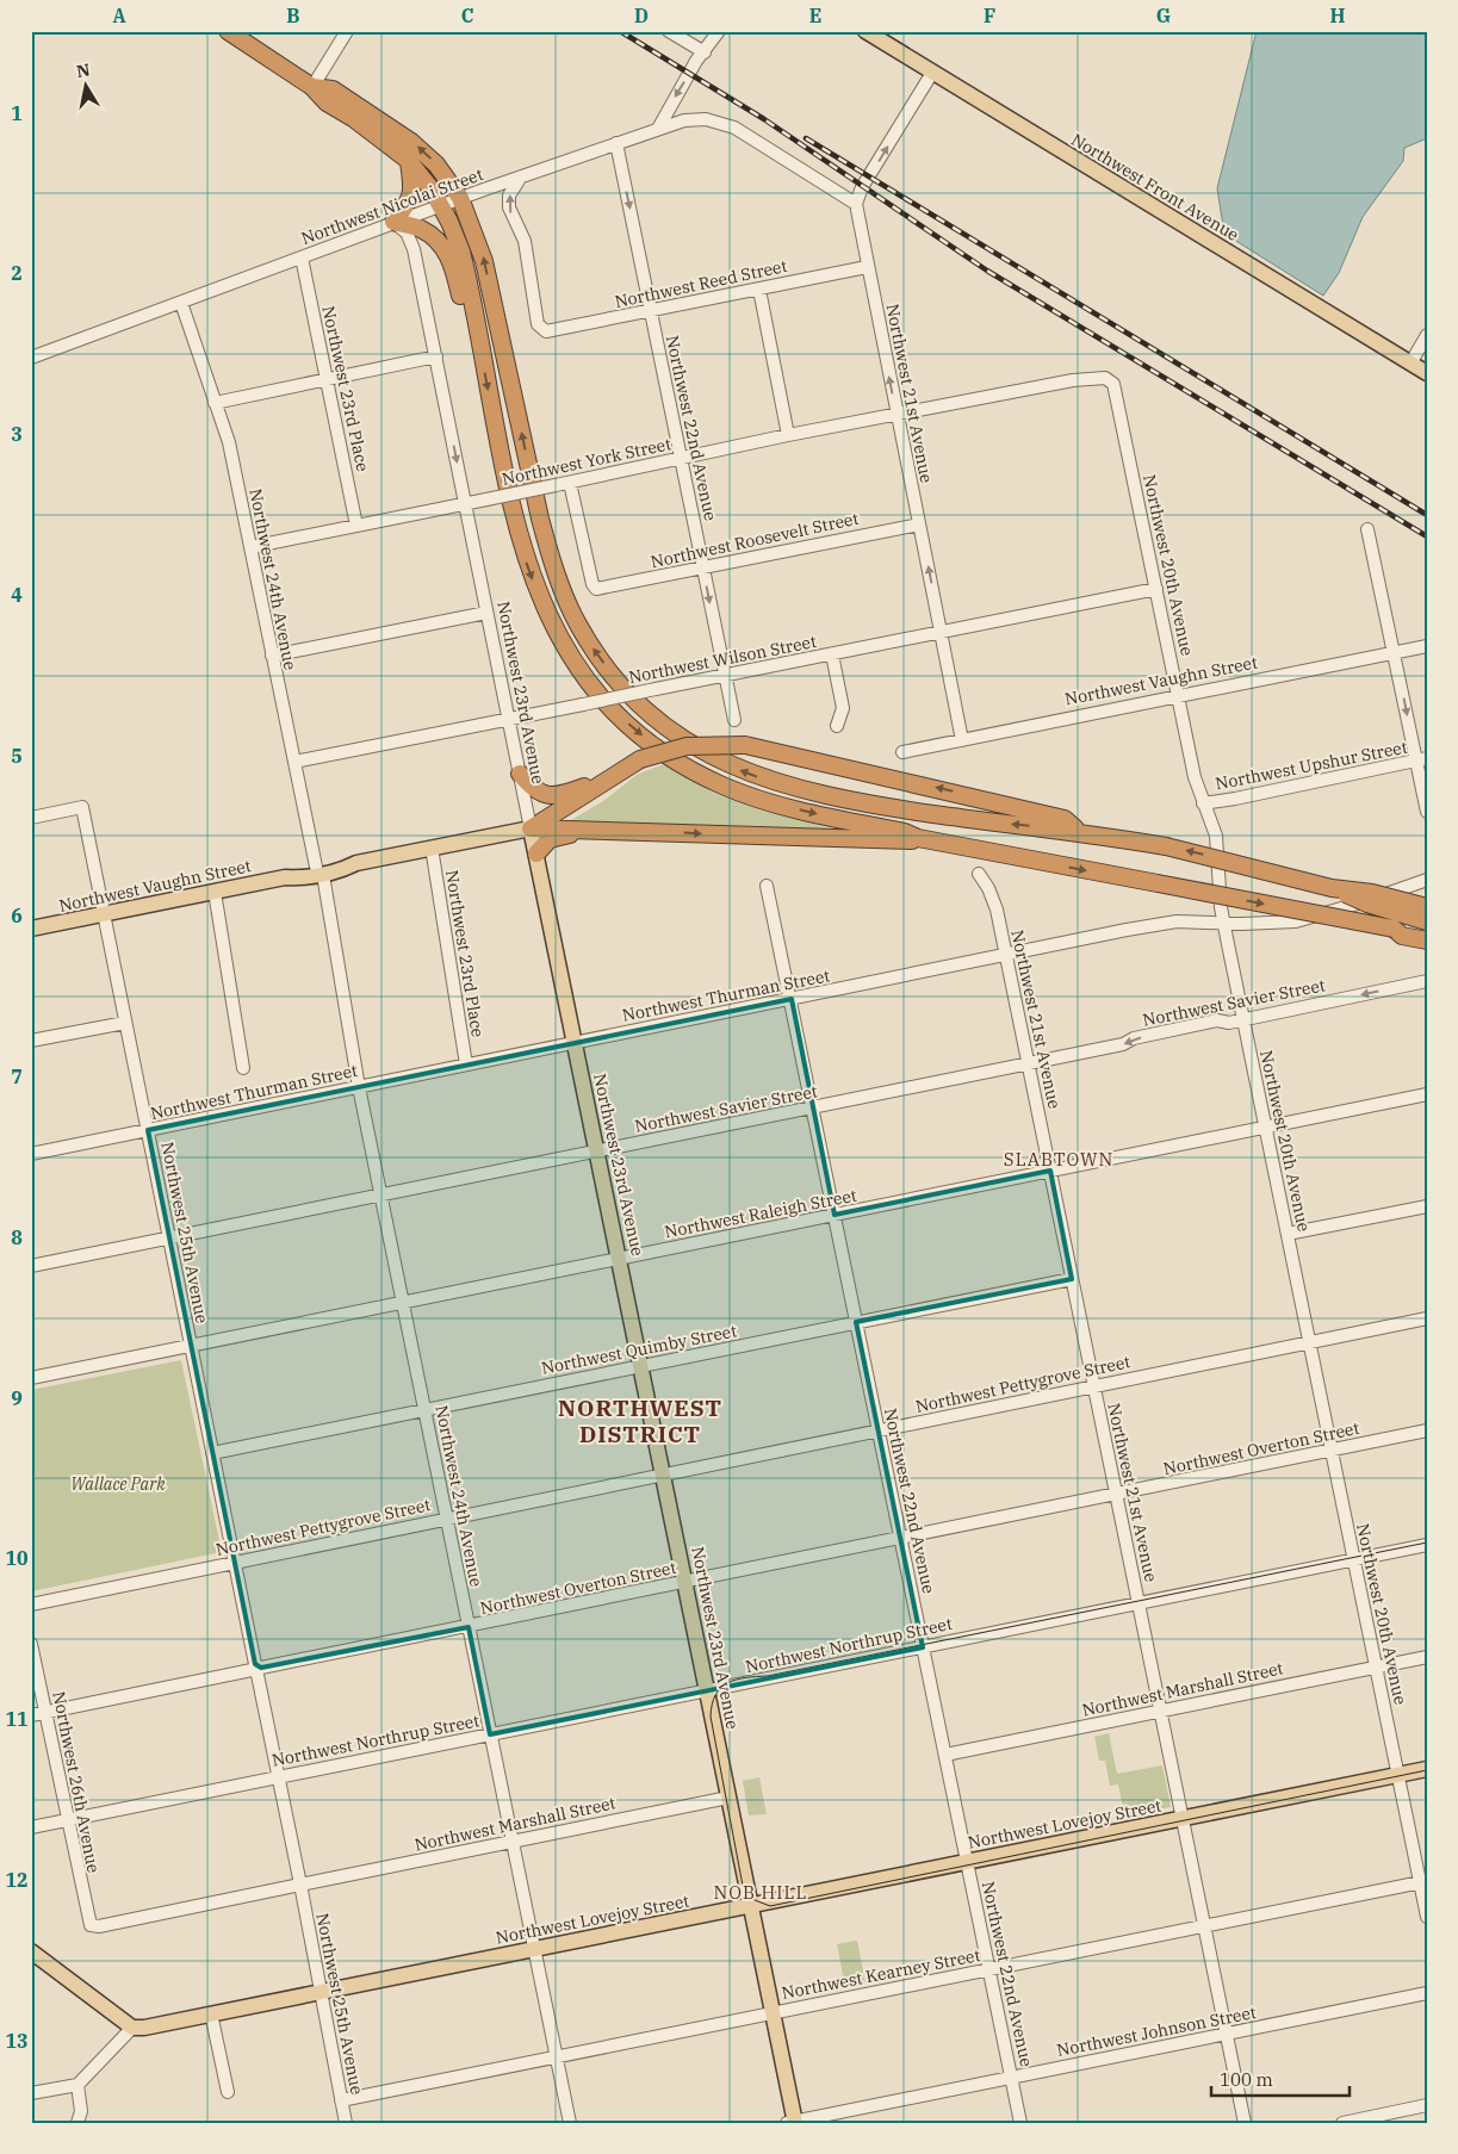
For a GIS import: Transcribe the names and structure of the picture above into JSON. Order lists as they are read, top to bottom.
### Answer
{
  "streets": {
    "main road": [
      "Northwest Front Avenue",
      "Northwest Vaughn Street",
      "Northwest 23rd Avenue",
      "Northwest Lovejoy Street"
    ],
    "street": [
      "Northwest Nicolai Street",
      "Northwest Reed Street",
      "Northwest 23rd Place",
      "Northwest 21st Avenue",
      "Northwest 22nd Avenue",
      "Northwest York Street",
      "Northwest Roosevelt Street",
      "Northwest 20th Avenue",
      "Northwest 24th Avenue",
      "Northwest Wilson Street",
      "Northwest Upshur Street",
      "Northwest Thurman Street",
      "Northwest Savier Street",
      "Northwest Raleigh Street",
      "Northwest 25th Avenue",
      "Northwest Quimby Street",
      "Northwest Pettygrove Street",
      "Northwest Overton Street",
      "Northwest Northrup Street",
      "Northwest Marshall Street",
      "Northwest 26th Avenue",
      "Northwest Kearney Street",
      "Northwest Johnson Street"
    ]
  },
  "crossings": [
    ["Northwest Nicolai Street", "Northwest Reed Street"],
    ["Northwest Nicolai Street", "Northwest 23rd Place"],
    ["Northwest Nicolai Street", "Northwest 21st Avenue"],
    ["Northwest Nicolai Street", "Northwest 22nd Avenue"],
    ["Northwest Nicolai Street", "Northwest 24th Avenue"],
    ["Northwest Nicolai Street", "Northwest 23rd Avenue"],
    ["Northwest Reed Street", "Northwest 21st Avenue"],
    ["Northwest Reed Street", "Northwest 22nd Avenue"],
    ["Northwest 23rd Place", "Northwest York Street"],
    ["Northwest 23rd Place", "Northwest Vaughn Street"],
    ["Northwest 23rd Place", "Northwest Thurman Street"],
    ["Northwest 21st Avenue", "Northwest York Street"],
    ["Northwest 21st Avenue", "Northwest Roosevelt Street"],
    ["Northwest 21st Avenue", "Northwest Wilson Street"],
    ["Northwest 21st Avenue", "Northwest Vaughn Street"],
    ["Northwest 21st Avenue", "Northwest Thurman Street"],
    ["Northwest 21st Avenue", "Northwest Savier Street"],
    ["Northwest 21st Avenue", "Northwest Raleigh Street"],
    ["Northwest 21st Avenue", "Northwest Quimby Street"],
    ["Northwest 21st Avenue", "Northwest Pettygrove Street"],
    ["Northwest 21st Avenue", "Northwest Overton Street"],
    ["Northwest 21st Avenue", "Northwest Northrup Street"],
    ["Northwest 21st Avenue", "Northwest Marshall Street"],
    ["Northwest 21st Avenue", "Northwest Lovejoy Street"],
    ["Northwest 21st Avenue", "Northwest Kearney Street"],
    ["Northwest 21st Avenue", "Northwest Johnson Street"],
    ["Northwest 22nd Avenue", "Northwest York Street"],
    ["Northwest 22nd Avenue", "Northwest Roosevelt Street"],
    ["Northwest 22nd Avenue", "Northwest Wilson Street"],
    ["Northwest 22nd Avenue", "Northwest Thurman Street"],
    ["Northwest 22nd Avenue", "Northwest Savier Street"],
    ["Northwest 22nd Avenue", "Northwest Raleigh Street"],
    ["Northwest 22nd Avenue", "Northwest Quimby Street"],
    ["Northwest 22nd Avenue", "Northwest Pettygrove Street"],
    ["Northwest 22nd Avenue", "Northwest Overton Street"],
    ["Northwest 22nd Avenue", "Northwest Northrup Street"],
    ["Northwest 22nd Avenue", "Northwest Marshall Street"],
    ["Northwest 22nd Avenue", "Northwest Lovejoy Street"],
    ["Northwest 22nd Avenue", "Northwest Kearney Street"],
    ["Northwest 22nd Avenue", "Northwest Johnson Street"],
    ["Northwest York Street", "Northwest Roosevelt Street"],
    ["Northwest York Street", "Northwest 20th Avenue"],
    ["Northwest York Street", "Northwest 24th Avenue"],
    ["Northwest York Street", "Northwest 23rd Avenue"],
    ["Northwest 20th Avenue", "Northwest Wilson Street"],
    ["Northwest 20th Avenue", "Northwest Vaughn Street"],
    ["Northwest 20th Avenue", "Northwest Upshur Street"],
    ["Northwest 20th Avenue", "Northwest Thurman Street"],
    ["Northwest 20th Avenue", "Northwest Savier Street"],
    ["Northwest 20th Avenue", "Northwest Raleigh Street"],
    ["Northwest 20th Avenue", "Northwest Pettygrove Street"],
    ["Northwest 20th Avenue", "Northwest Overton Street"],
    ["Northwest 20th Avenue", "Northwest Northrup Street"],
    ["Northwest 20th Avenue", "Northwest Marshall Street"],
    ["Northwest 20th Avenue", "Northwest Lovejoy Street"],
    ["Northwest 20th Avenue", "Northwest Kearney Street"],
    ["Northwest 24th Avenue", "Northwest Wilson Street"],
    ["Northwest 24th Avenue", "Northwest Vaughn Street"],
    ["Northwest 24th Avenue", "Northwest Thurman Street"],
    ["Northwest 24th Avenue", "Northwest Savier Street"],
    ["Northwest 24th Avenue", "Northwest Raleigh Street"],
    ["Northwest 24th Avenue", "Northwest Quimby Street"],
    ["Northwest 24th Avenue", "Northwest Pettygrove Street"],
    ["Northwest 24th Avenue", "Northwest Overton Street"],
    ["Northwest 24th Avenue", "Northwest Northrup Street"],
    ["Northwest 24th Avenue", "Northwest Marshall Street"],
    ["Northwest 24th Avenue", "Northwest Lovejoy Street"],
    ["Northwest 24th Avenue", "Northwest Kearney Street"],
    ["Northwest Wilson Street", "Northwest 23rd Avenue"],
    ["Northwest Vaughn Street", "Northwest 23rd Avenue"],
    ["Northwest Vaughn Street", "Northwest 25th Avenue"],
    ["Northwest 23rd Avenue", "Northwest Thurman Street"],
    ["Northwest 23rd Avenue", "Northwest Savier Street"],
    ["Northwest 23rd Avenue", "Northwest Raleigh Street"],
    ["Northwest 23rd Avenue", "Northwest Quimby Street"],
    ["Northwest 23rd Avenue", "Northwest Pettygrove Street"],
    ["Northwest 23rd Avenue", "Northwest Overton Street"],
    ["Northwest 23rd Avenue", "Northwest Northrup Street"],
    ["Northwest 23rd Avenue", "Northwest Marshall Street"],
    ["Northwest 23rd Avenue", "Northwest Lovejoy Street"],
    ["Northwest 23rd Avenue", "Northwest Kearney Street"],
    ["Northwest 23rd Avenue", "Northwest Johnson Street"],
    ["Northwest Thurman Street", "Northwest 25th Avenue"],
    ["Northwest Savier Street", "Northwest 25th Avenue"],
    ["Northwest Raleigh Street", "Northwest 25th Avenue"],
    ["Northwest 25th Avenue", "Northwest Quimby Street"],
    ["Northwest 25th Avenue", "Northwest Pettygrove Street"],
    ["Northwest 25th Avenue", "Northwest Overton Street"],
    ["Northwest 25th Avenue", "Northwest Northrup Street"],
    ["Northwest 25th Avenue", "Northwest Marshall Street"],
    ["Northwest 25th Avenue", "Northwest Lovejoy Street"],
    ["Northwest 25th Avenue", "Northwest Kearney Street"],
    ["Northwest Overton Street", "Northwest 26th Avenue"],
    ["Northwest Northrup Street", "Northwest 26th Avenue"],
    ["Northwest Marshall Street", "Northwest 26th Avenue"]
  ],
  "districts": ["SLABTOWN", "NORTHWEST DISTRICT", "NOB HILL"],
  "parks": ["Wallace Park"],
  "scale_bar": "100 m",
  "north": "top",
  "grid": {
    "columns": [
      "A",
      "B",
      "C",
      "D",
      "E",
      "F",
      "G",
      "H"
    ],
    "rows": [
      "1",
      "2",
      "3",
      "4",
      "5",
      "6",
      "7",
      "8",
      "9",
      "10",
      "11",
      "12",
      "13"
    ]
  }
}
